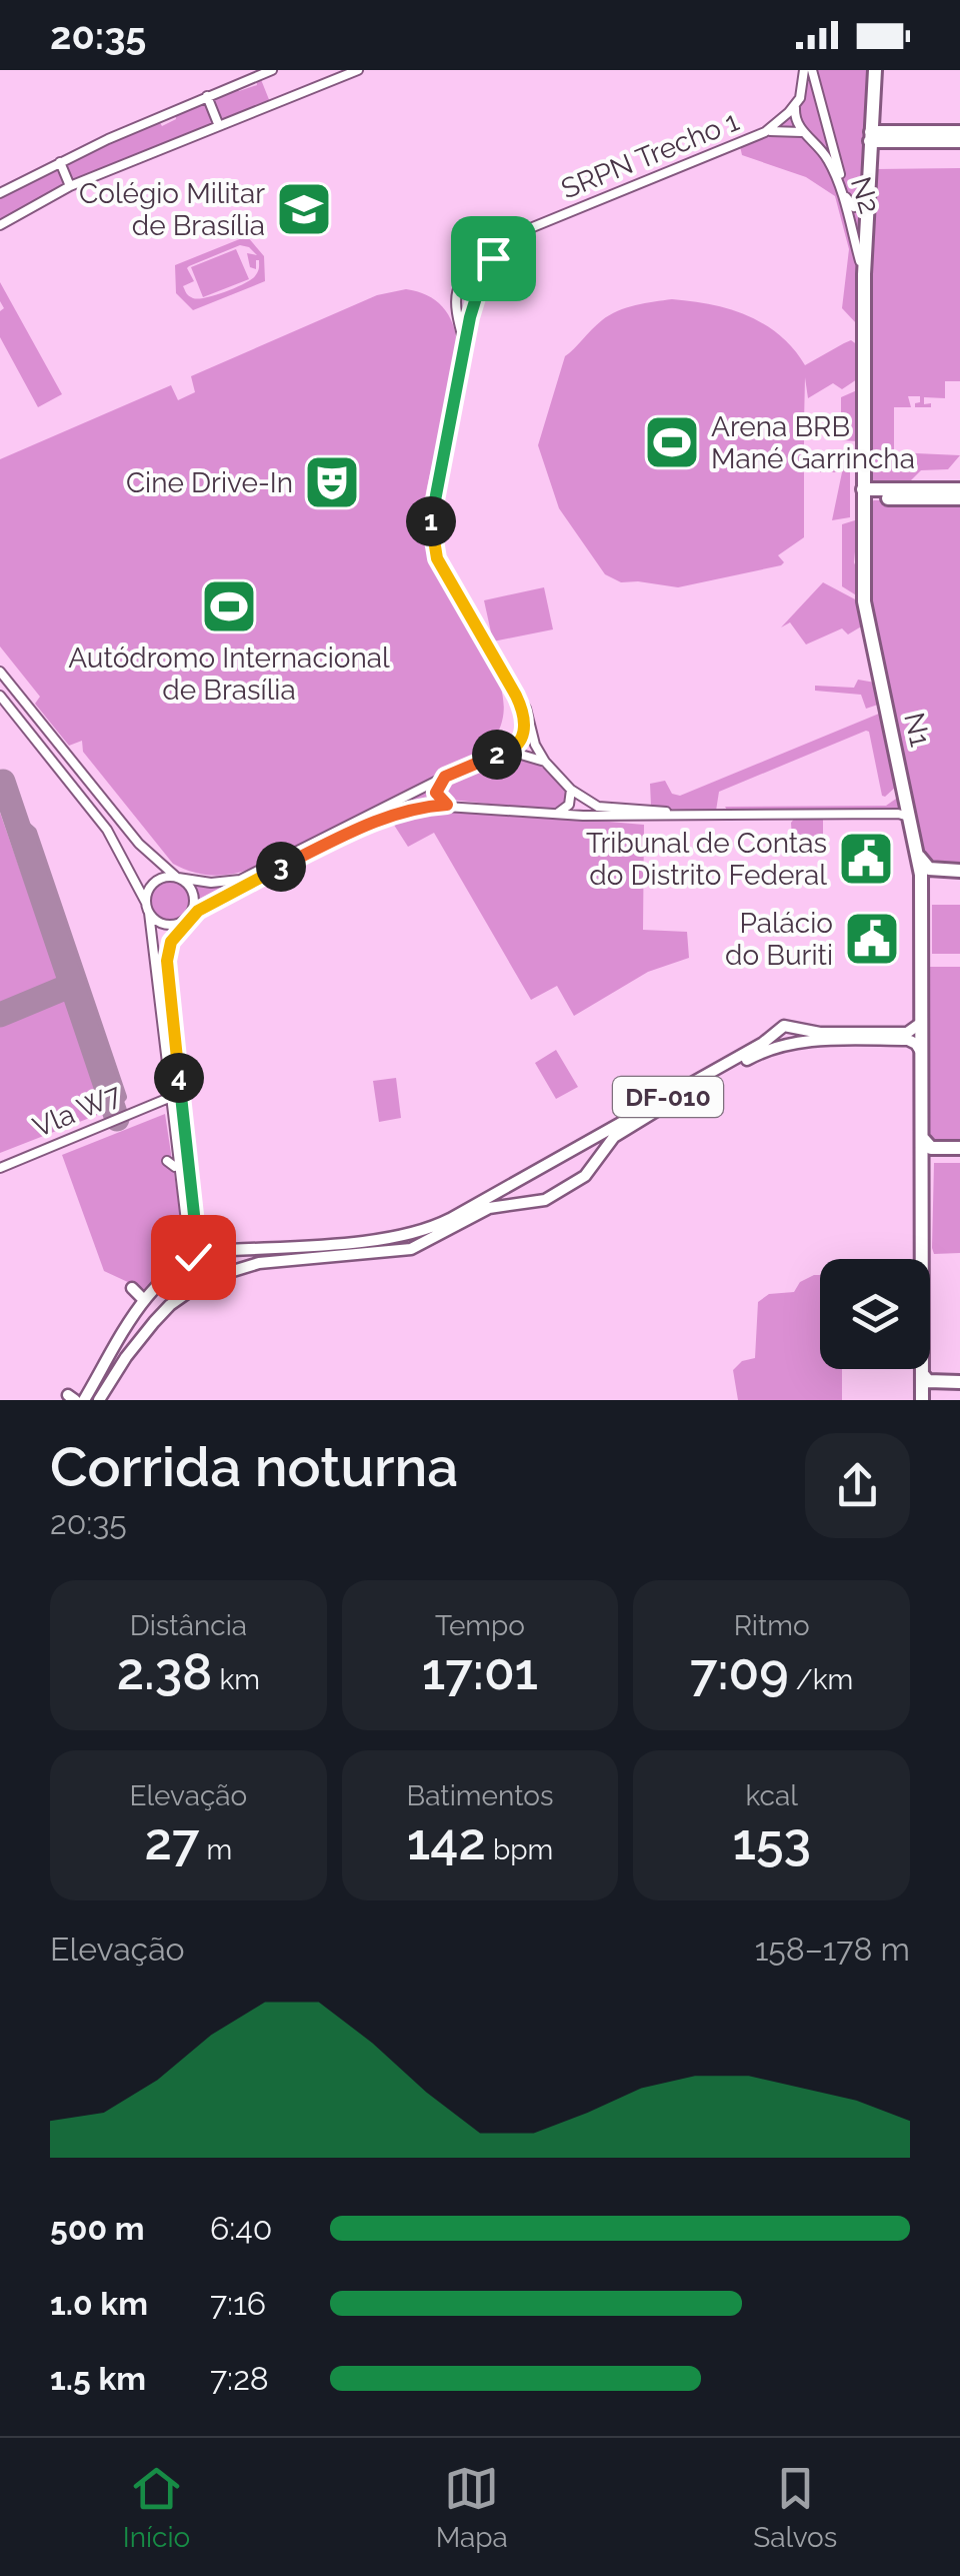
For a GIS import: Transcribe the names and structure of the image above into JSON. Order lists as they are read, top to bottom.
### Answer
{
  "streets": {
    "highway": ["N1"],
    "main road": [
      "SRPN Trecho 1",
      "N2",
      "DF-010",
      "Vla W7"
    ]
  },
  "crossings": [
    ["SRPN Trecho 1", "N2"],
    ["N2", "N1"],
    ["N1", "DF-010"]
  ],
  "places": {
    "school or university": ["Colégio Militar de Brasília"],
    "sports": ["Arena BRB Mané Garrincha", "Autódromo Internacional de Brasília"],
    "theatre": ["Cine Drive-In"],
    "public building": ["Tribunal de Contas do Distrito Federal", "Palácio do Buriti"]
  },
  "page": {
    "status": "20:35",
    "pins": [
      "1",
      "2",
      "3",
      "4"
    ],
    "heading": ["Corrida noturna", "20:35"],
    "stats": [
      ["Distância", "2.38 km"],
      ["Tempo", "17:01"],
      ["Ritmo", "7:09 /km"],
      ["Elevação", "27 m"],
      ["Batimentos", "142 bpm"],
      ["kcal", "153"]
    ],
    "chart": ["Elevação", "158–178 m"],
    "list": [
      {
        "name": "500 m",
        "note": "6:40"
      },
      {
        "name": "1.0 km",
        "note": "7:16"
      },
      {
        "name": "1.5 km",
        "note": "7:28"
      }
    ],
    "tabs": ["Início", "Mapa", "Salvos"]
  }
}
